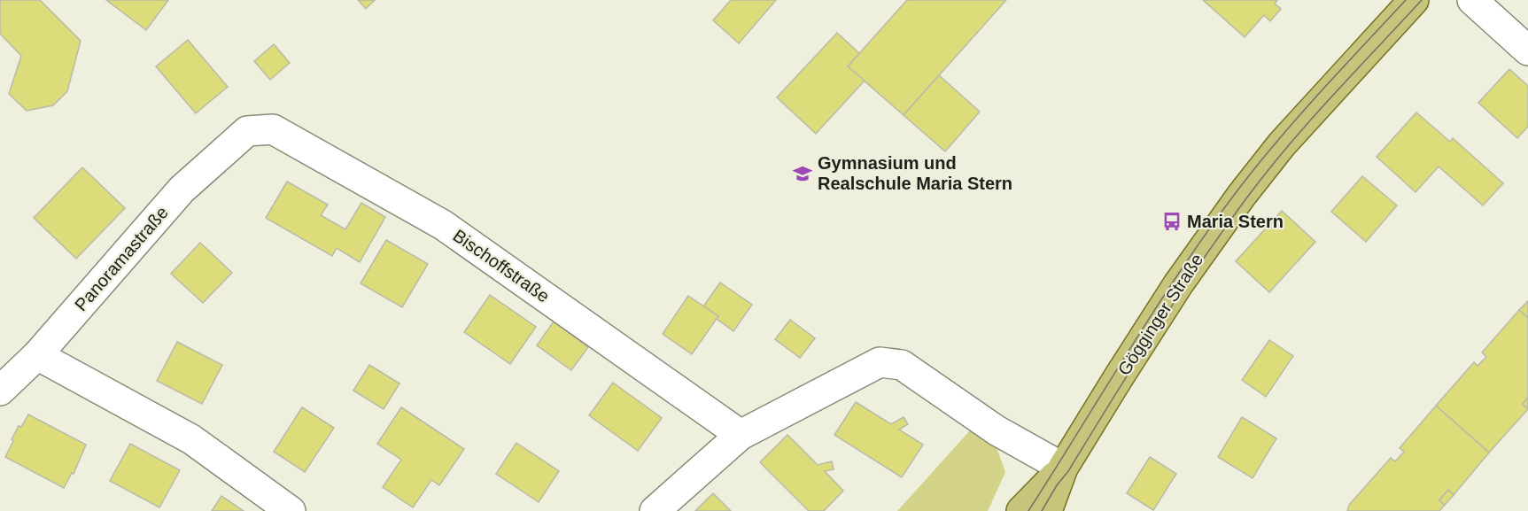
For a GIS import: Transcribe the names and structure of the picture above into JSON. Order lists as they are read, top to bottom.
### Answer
{
  "streets": {
    "main road": ["Gögginger Straße"],
    "street": ["Panoramastraße", "Bischoffstraße"]
  },
  "crossings": [
    ["Panoramastraße", "Bischoffstraße"]
  ],
  "places": {
    "school or university": ["Gymnasium und Realschule Maria Stern"],
    "bus stop": ["Maria Stern"]
  }
}
